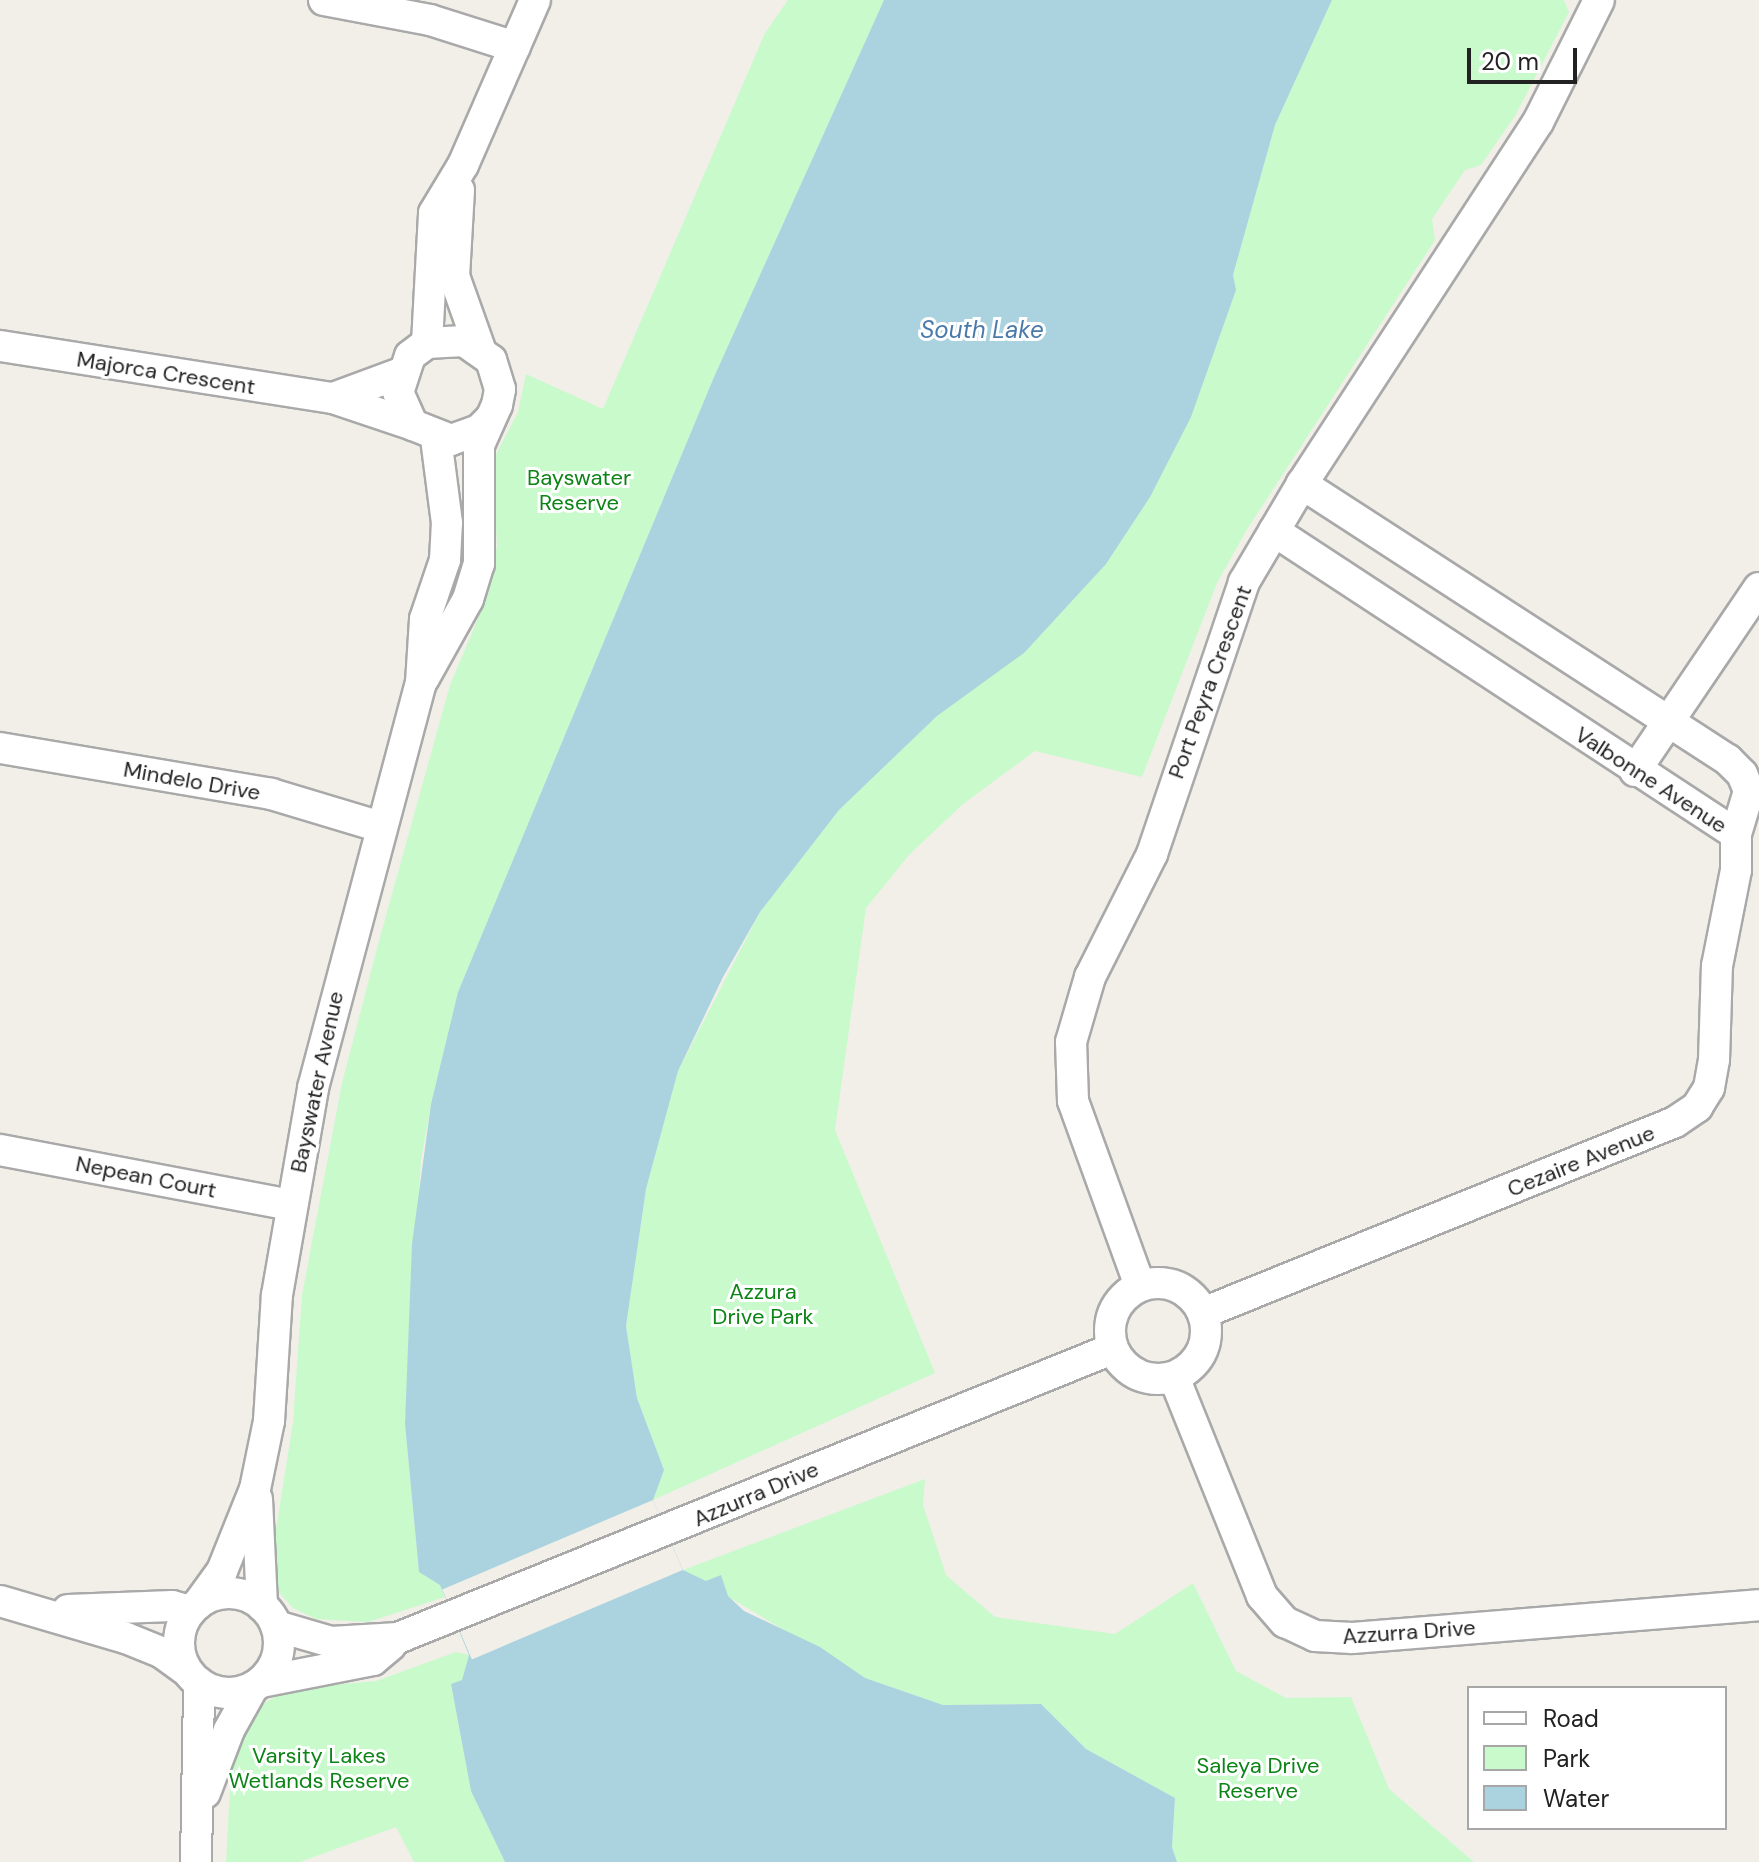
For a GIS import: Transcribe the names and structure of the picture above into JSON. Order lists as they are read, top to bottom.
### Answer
{
  "streets": {
    "street": [
      "Majorca Crescent",
      "Port Peyra Crescent",
      "Valbonne Avenue",
      "Mindelo Drive",
      "Bayswater Avenue",
      "Cezaire Avenue",
      "Nepean Court",
      "Azzurra Drive"
    ]
  },
  "crossings": [
    ["Majorca Crescent", "Bayswater Avenue"],
    ["Port Peyra Crescent", "Valbonne Avenue"],
    ["Port Peyra Crescent", "Cezaire Avenue"],
    ["Port Peyra Crescent", "Azzurra Drive"],
    ["Valbonne Avenue", "Cezaire Avenue"],
    ["Mindelo Drive", "Bayswater Avenue"],
    ["Bayswater Avenue", "Nepean Court"],
    ["Cezaire Avenue", "Azzurra Drive"]
  ],
  "water": ["South Lake"],
  "parks": [
    "Bayswater Reserve",
    "Azzura Drive Park",
    "Varsity Lakes Wetlands Reserve",
    "Saleya Drive Reserve"
  ],
  "legend": ["Road", "Park", "Water"],
  "scale_bar": "20 m"
}
